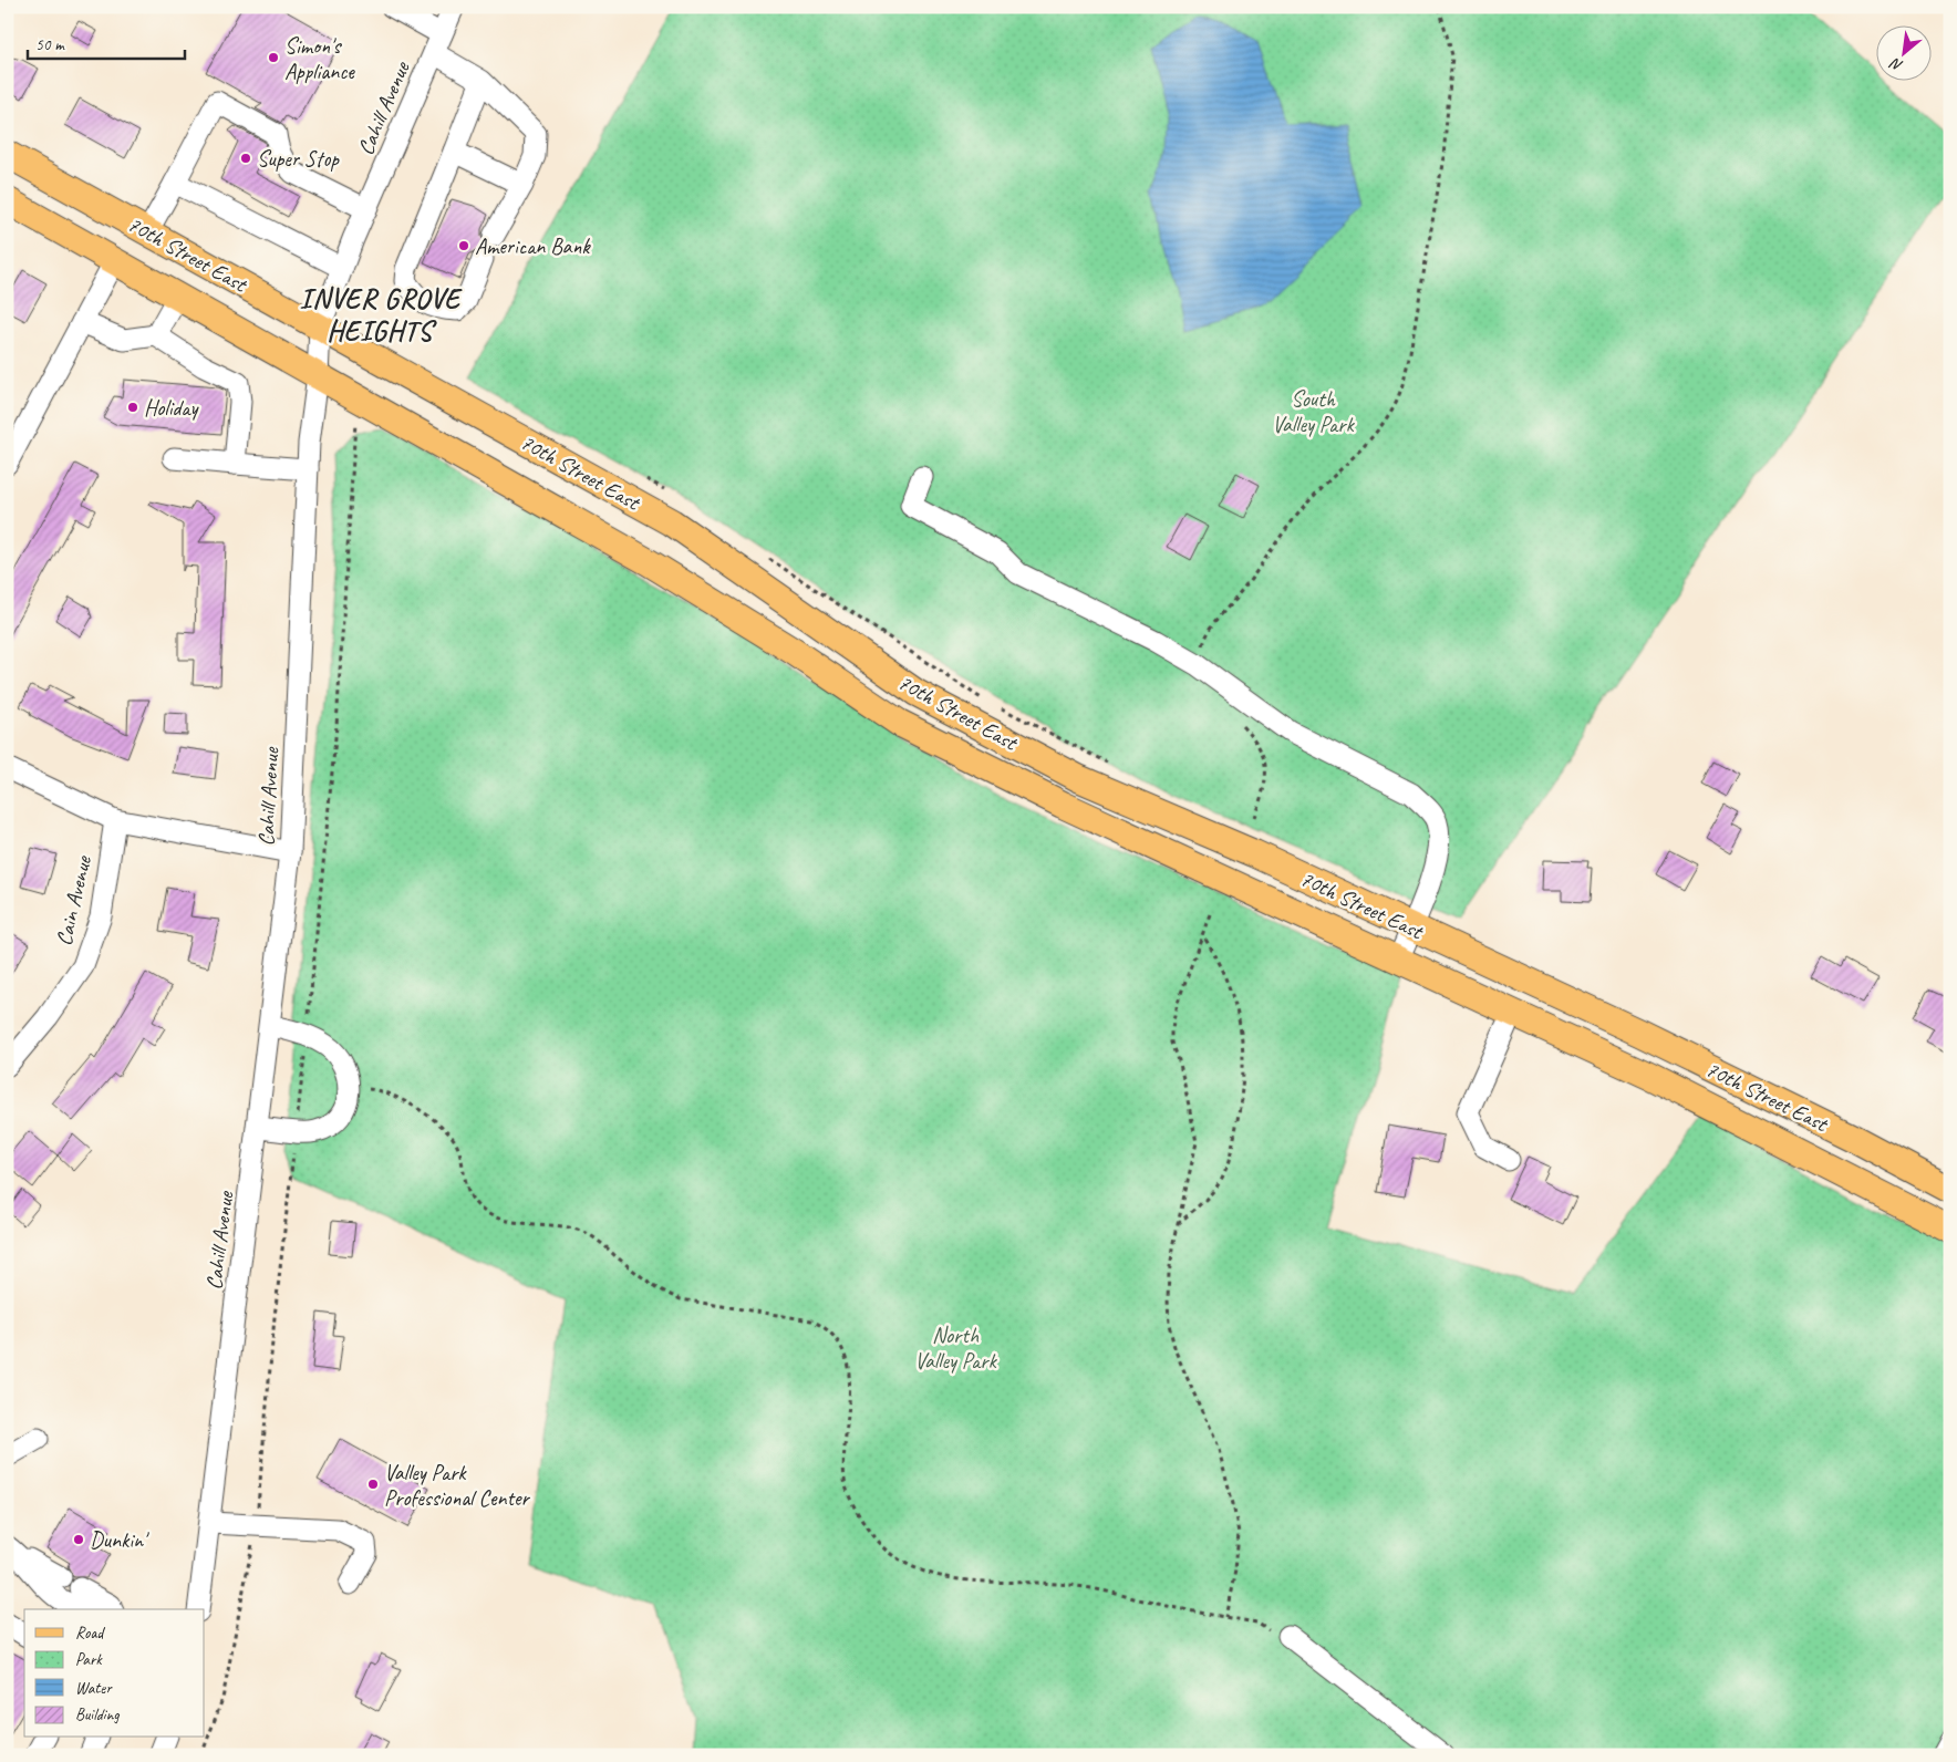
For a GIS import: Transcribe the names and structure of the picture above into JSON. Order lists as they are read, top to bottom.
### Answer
{
  "streets": {
    "main road": ["70th Street East"],
    "street": ["Cahill Avenue", "Cain Avenue"]
  },
  "crossings": [
    ["Cahill Avenue", "70th Street East"]
  ],
  "districts": ["INVER GROVE HEIGHTS"],
  "parks": ["South Valley Park", "North Valley Park"],
  "places": [
    "Simon's Appliance",
    "Super Stop",
    "American Bank",
    "Holiday",
    "Valley Park Professional Center",
    "Dunkin'"
  ],
  "legend": [
    "Road",
    "Park",
    "Water",
    "Building"
  ],
  "scale_bar": "50 m",
  "north": "bottom left"
}
